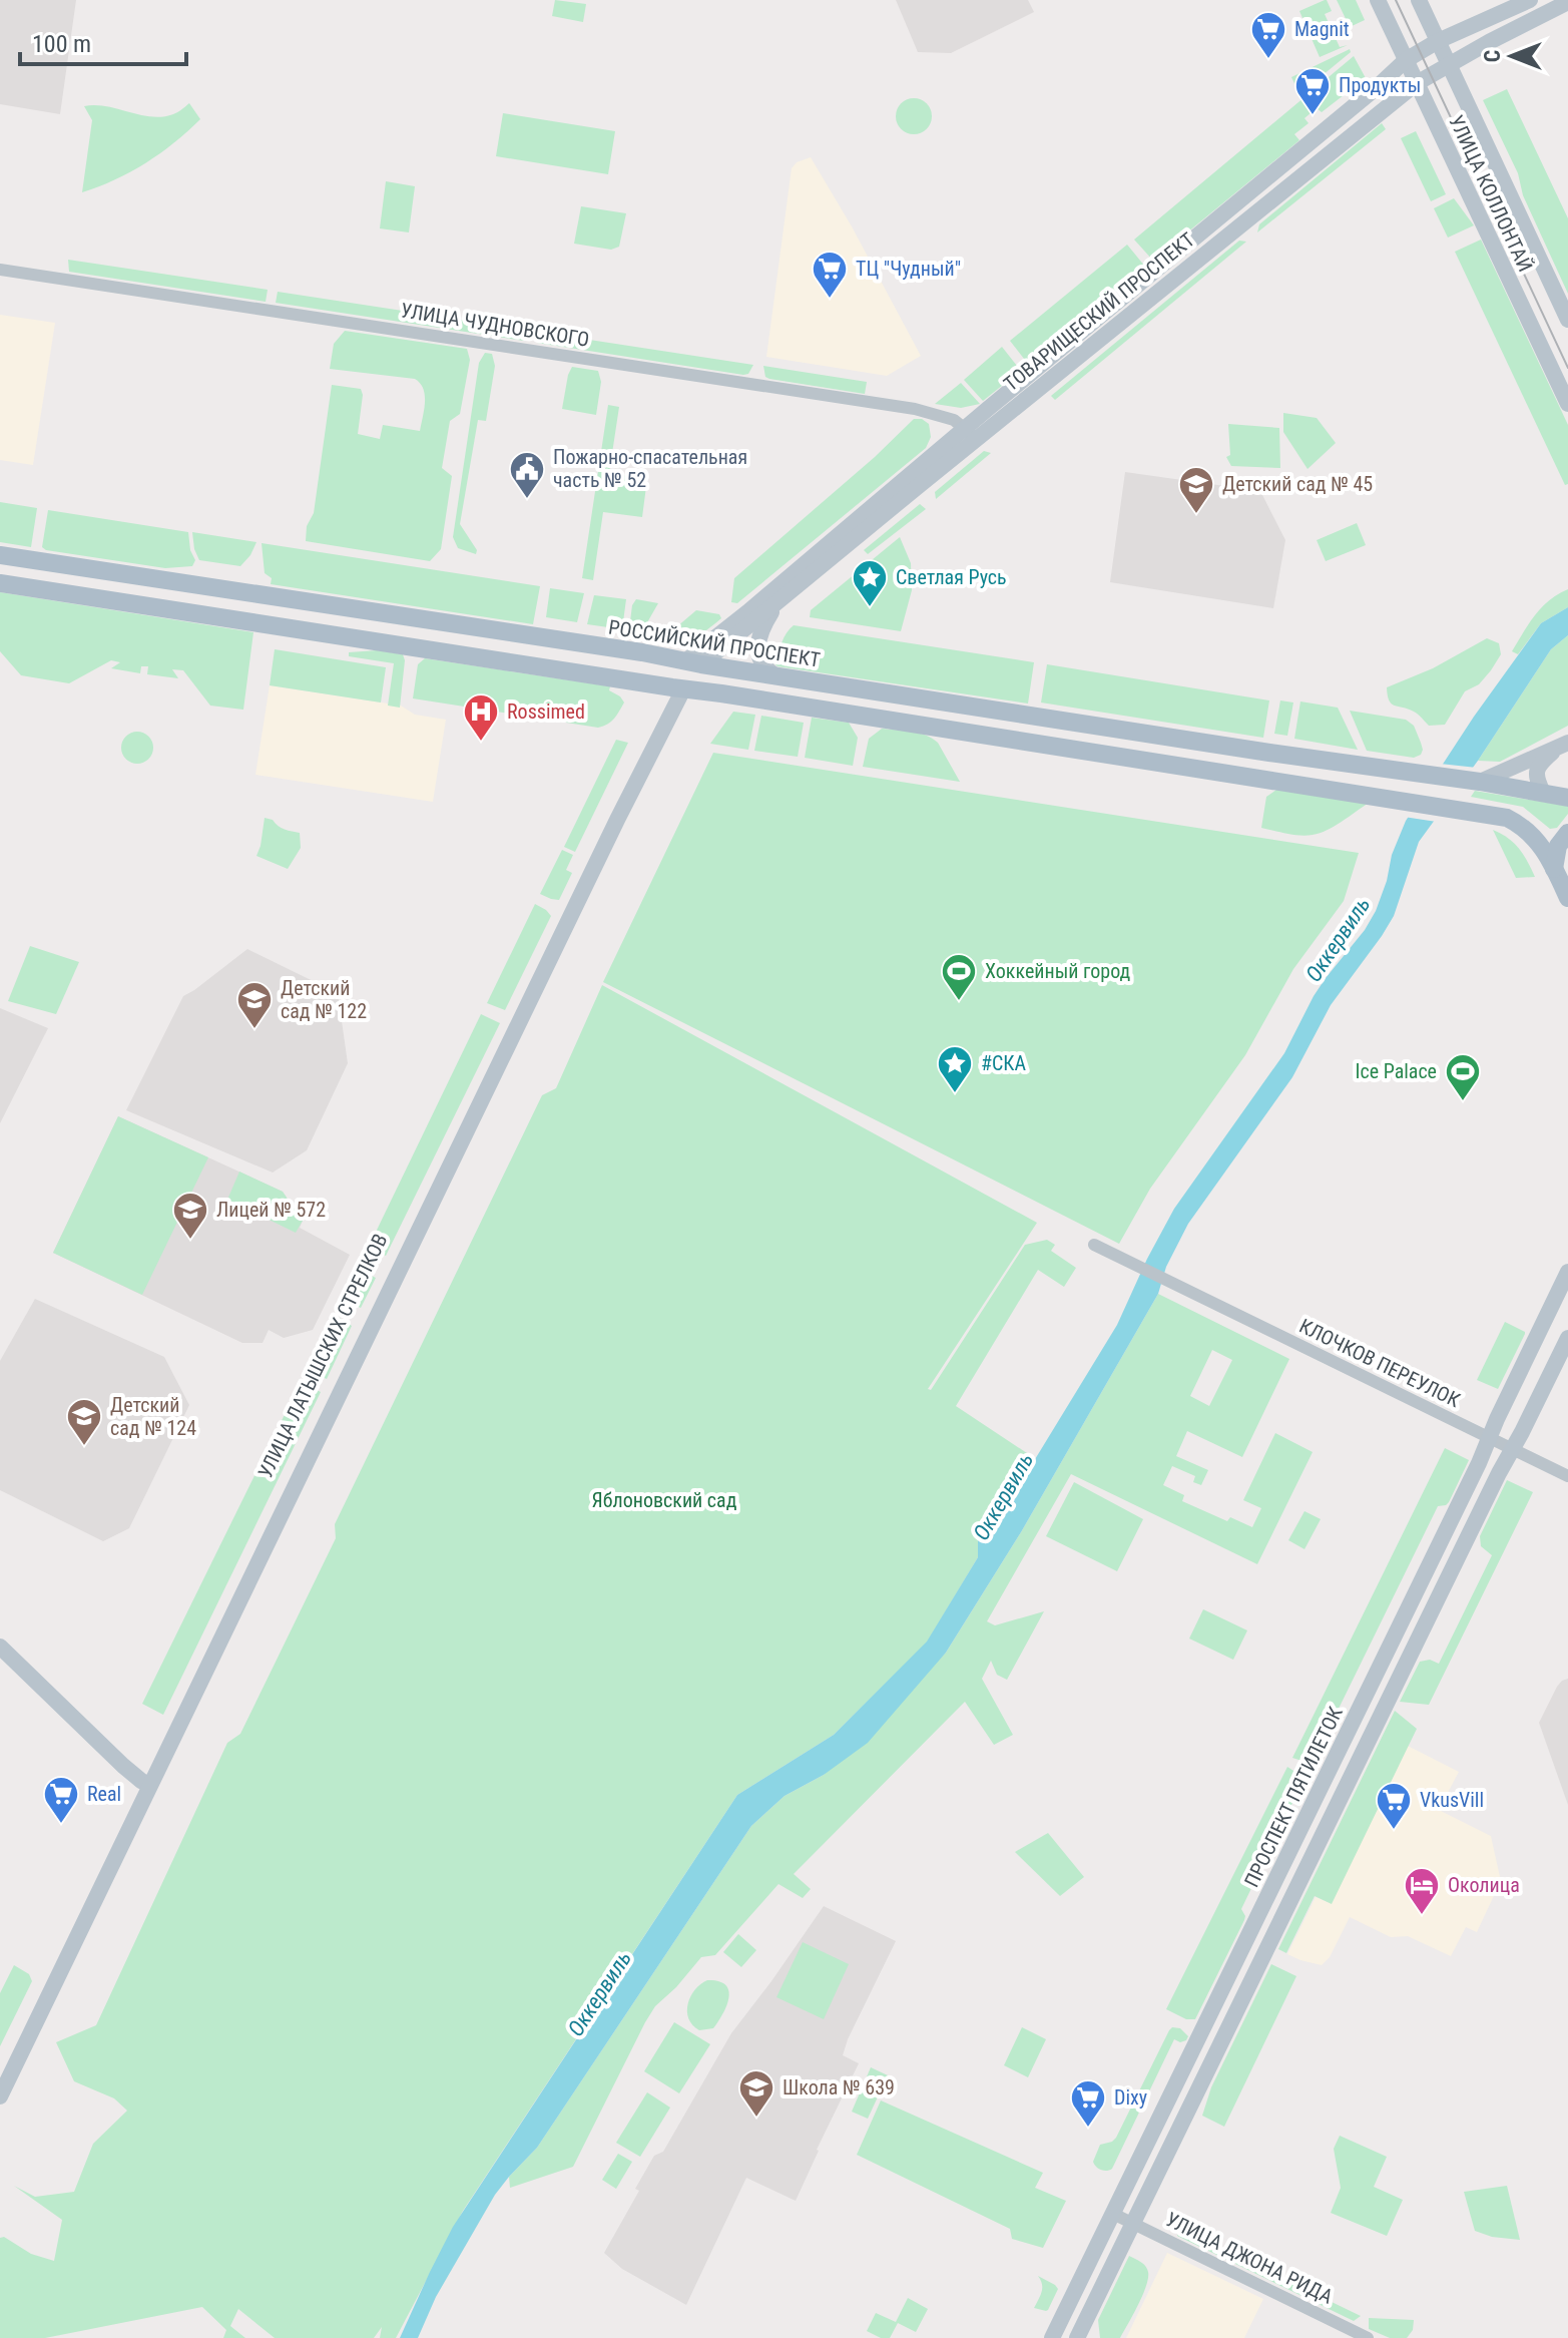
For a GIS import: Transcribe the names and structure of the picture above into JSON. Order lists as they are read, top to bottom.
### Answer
{
  "streets": {
    "main road": ["РОССИЙСКИЙ ПРОСПЕКТ", "УЛИЦА ЛАТЫШСКИХ СТРЕЛКОВ"],
    "street": [
      "УЛИЦА КОЛЛОНТАЙ",
      "ТОВАРИЩЕСКИЙ ПРОСПЕКТ",
      "УЛИЦА ЧУДНОВСКОГО",
      "КЛОЧКОВ ПЕРЕУЛОК",
      "ПРОСПЕКТ ПЯТИЛЕТОК",
      "УЛИЦА ДЖОНА РИДА"
    ]
  },
  "crossings": [
    ["УЛИЦА КОЛЛОНТАЙ", "ТОВАРИЩЕСКИЙ ПРОСПЕКТ"],
    ["ТОВАРИЩЕСКИЙ ПРОСПЕКТ", "УЛИЦА ЧУДНОВСКОГО"],
    ["ТОВАРИЩЕСКИЙ ПРОСПЕКТ", "РОССИЙСКИЙ ПРОСПЕКТ"],
    ["ТОВАРИЩЕСКИЙ ПРОСПЕКТ", "УЛИЦА ЛАТЫШСКИХ СТРЕЛКОВ"],
    ["РОССИЙСКИЙ ПРОСПЕКТ", "УЛИЦА ЛАТЫШСКИХ СТРЕЛКОВ"],
    ["КЛОЧКОВ ПЕРЕУЛОК", "ПРОСПЕКТ ПЯТИЛЕТОК"],
    ["ПРОСПЕКТ ПЯТИЛЕТОК", "УЛИЦА ДЖОНА РИДА"]
  ],
  "water": ["Оккервиль"],
  "parks": ["Яблоновский сад"],
  "places": {
    "supermarket": [
      "Magnit",
      "Продукты",
      "ТЦ \"Чудный\"",
      "Real",
      "VkusVill",
      "Dixy"
    ],
    "public building": ["Пожарно-спасательная часть № 52"],
    "school or university": [
      "Детский сад № 45",
      "Детский сад № 122",
      "Лицей № 572",
      "Детский сад № 124",
      "Школа № 639"
    ],
    "place": ["Светлая Русь", "#СКА"],
    "hospital": ["Rossimed"],
    "sports": ["Хоккейный город", "Ice Palace"],
    "hotel": ["Околица"]
  },
  "scale_bar": "100 m",
  "north": "left"
}
